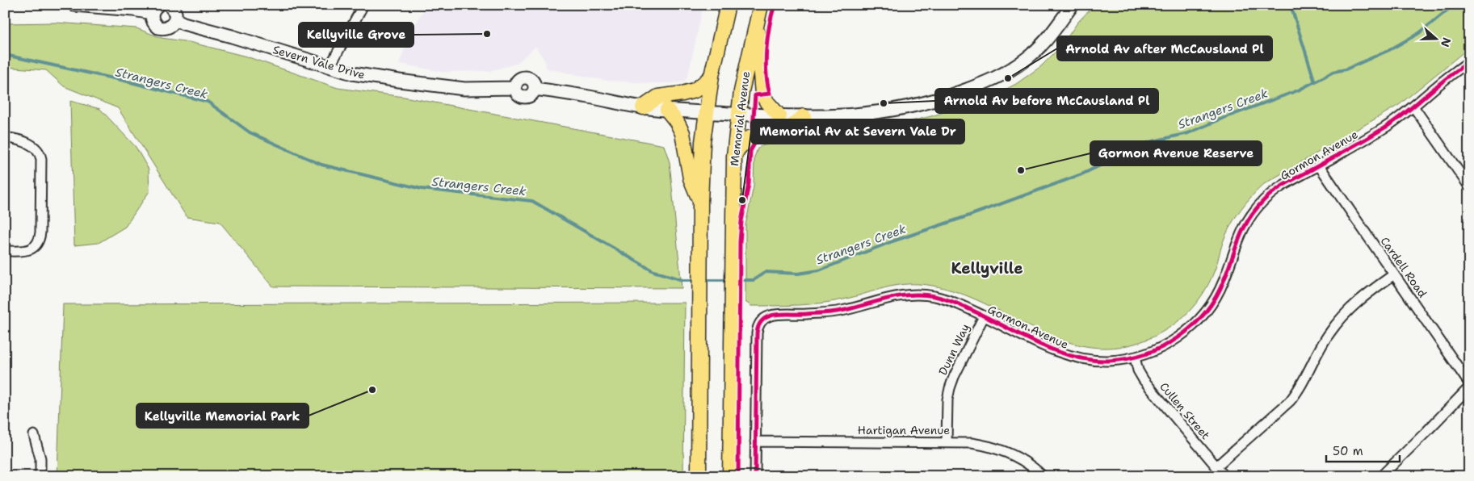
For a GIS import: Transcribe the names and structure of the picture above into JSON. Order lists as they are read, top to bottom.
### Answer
{
  "streets": {
    "main road": ["Memorial Avenue"],
    "street": [
      "Severn Vale Drive",
      "Gormon Avenue",
      "Cardell Road",
      "Dunn Way",
      "Cullen Street",
      "Hartigan Avenue"
    ]
  },
  "crossings": [
    ["Gormon Avenue", "Cardell Road"],
    ["Gormon Avenue", "Dunn Way"],
    ["Gormon Avenue", "Cullen Street"],
    ["Gormon Avenue", "Hartigan Avenue"],
    ["Dunn Way", "Hartigan Avenue"]
  ],
  "districts": ["Kellyville"],
  "water": ["Strangers Creek"],
  "places": [
    "Kellyville Grove",
    "Arnold Av after McCausland Pl",
    "Arnold Av before McCausland Pl",
    "Gormon Avenue Reserve",
    "Memorial Av at Severn Vale Dr",
    "Kellyville Memorial Park"
  ],
  "scale_bar": "50 m",
  "north": "right"
}
